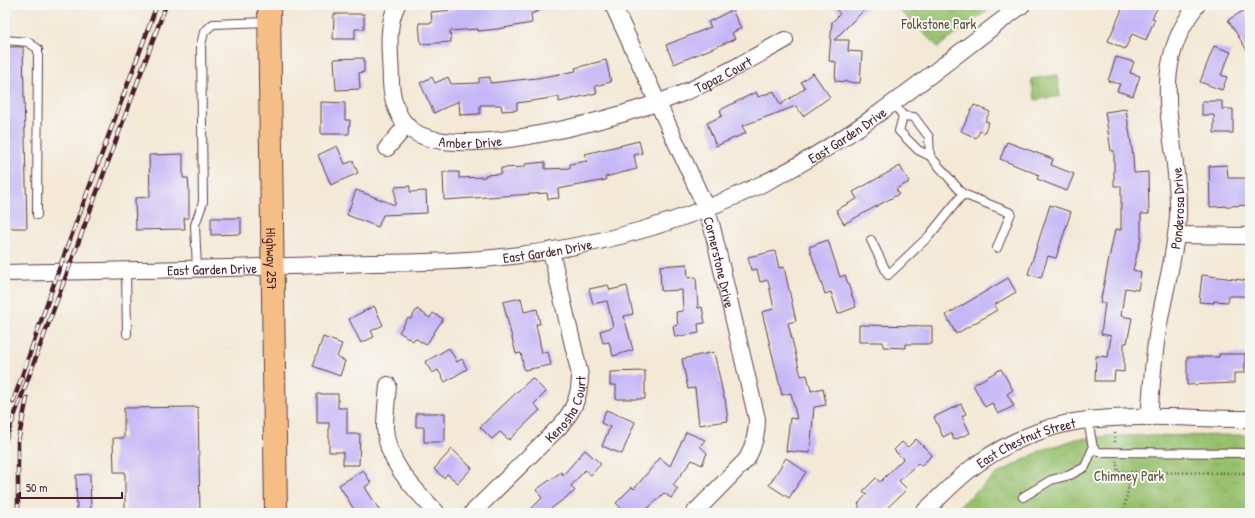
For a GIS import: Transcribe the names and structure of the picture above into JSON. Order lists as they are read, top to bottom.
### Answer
{
  "streets": {
    "main road": ["Highway 257"],
    "street": [
      "Topaz Court",
      "East Garden Drive",
      "Amber Drive",
      "Ponderosa Drive",
      "Cornerstone Drive",
      "Kenosha Court",
      "East Chestnut Street"
    ]
  },
  "crossings": [
    ["Topaz Court", "Amber Drive"],
    ["Topaz Court", "Cornerstone Drive"],
    ["East Garden Drive", "Highway 257"],
    ["East Garden Drive", "Cornerstone Drive"],
    ["East Garden Drive", "Kenosha Court"],
    ["Amber Drive", "Cornerstone Drive"],
    ["Ponderosa Drive", "East Chestnut Street"]
  ],
  "parks": ["Folkstone Park", "Chimney Park"],
  "scale_bar": "50 m"
}
